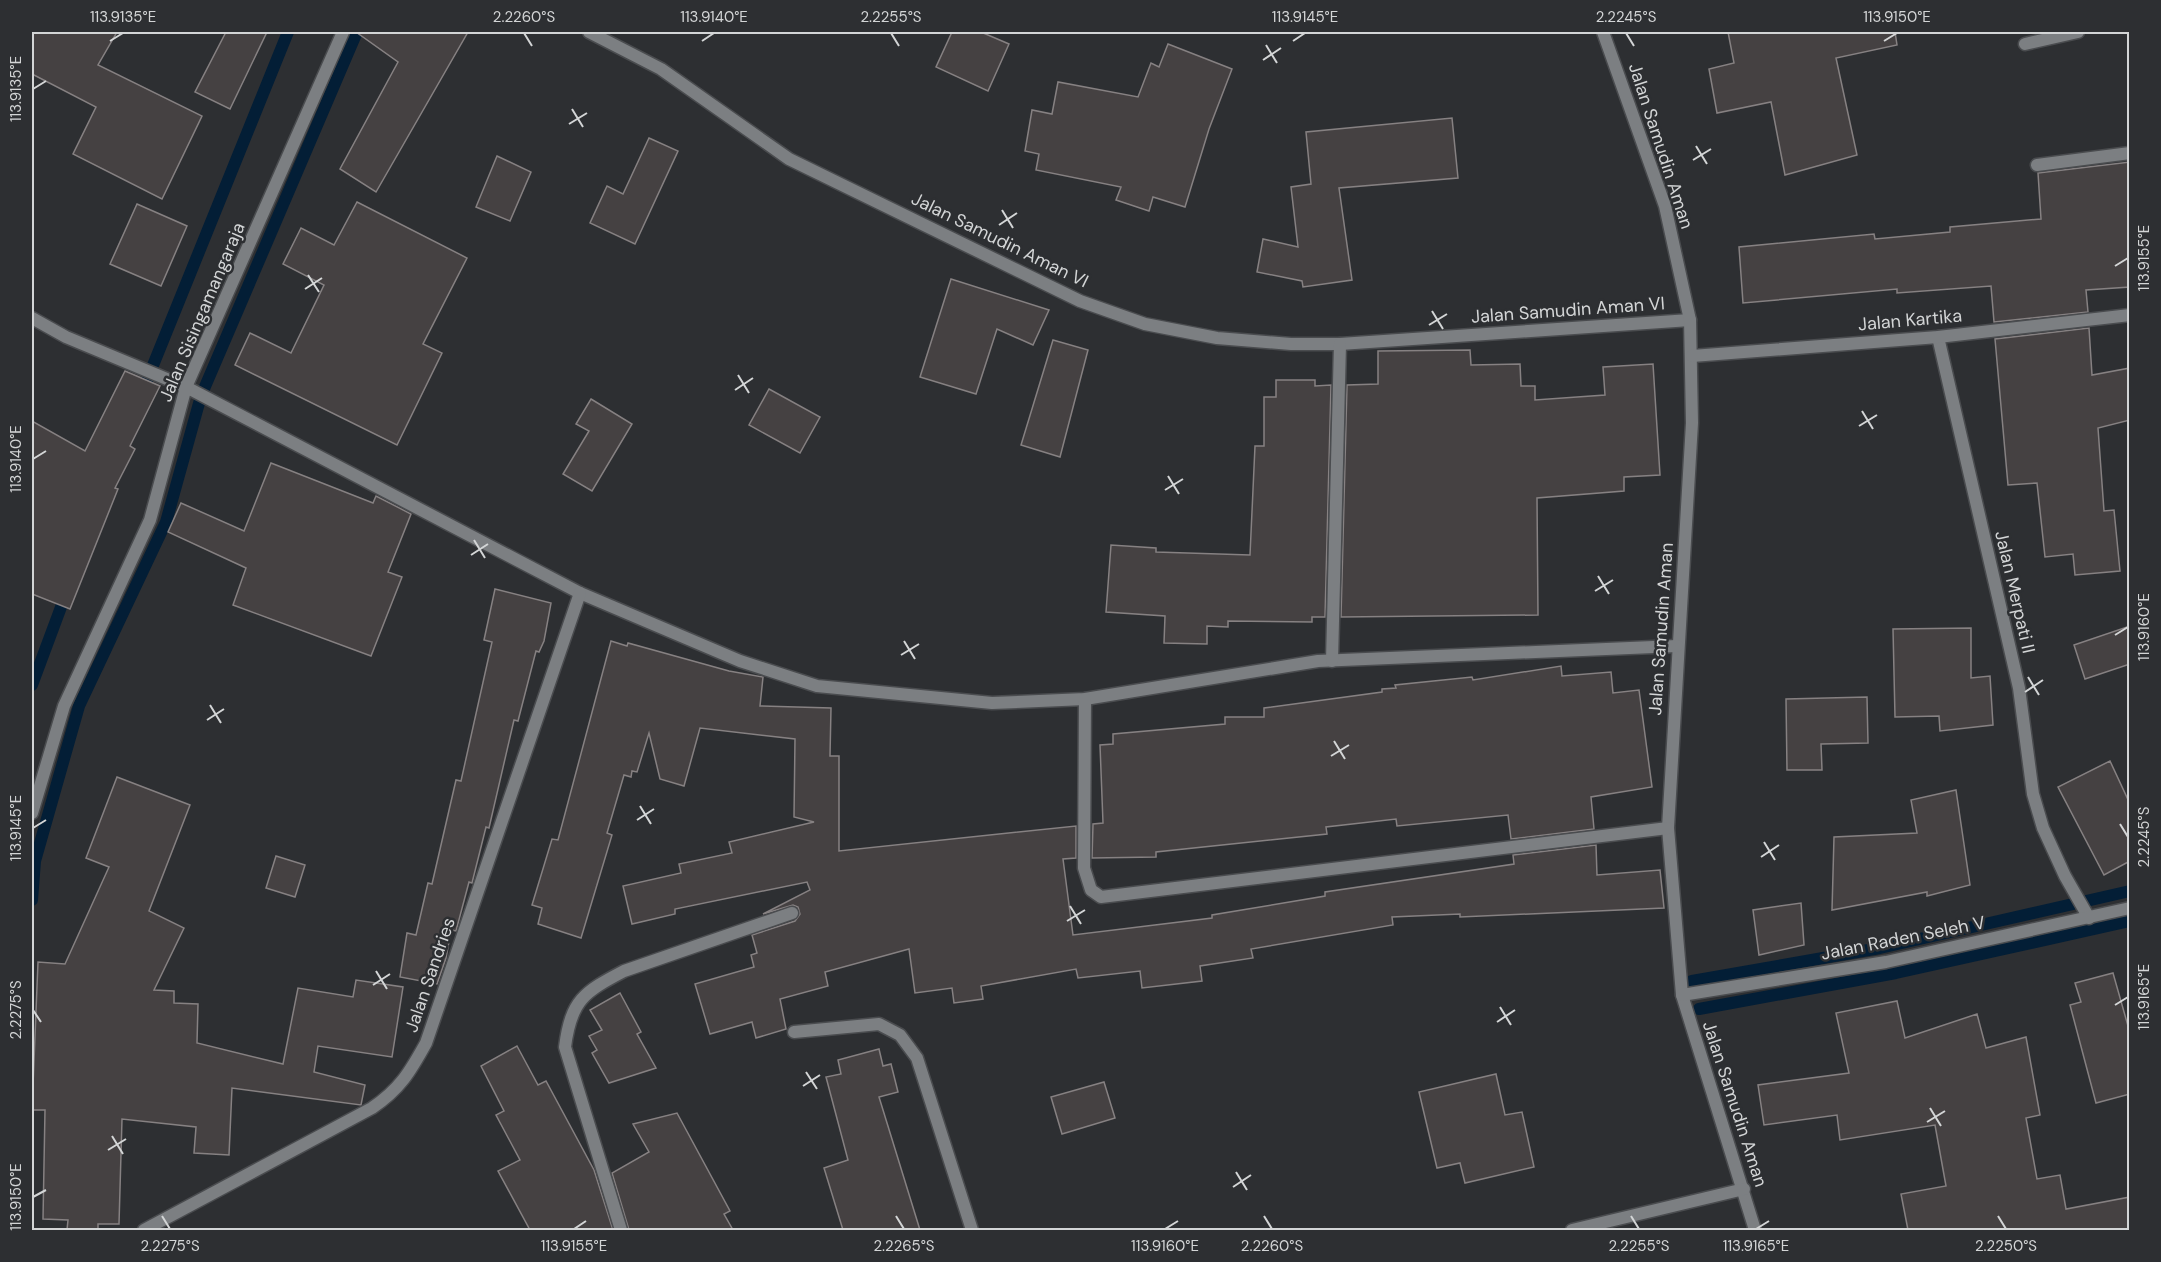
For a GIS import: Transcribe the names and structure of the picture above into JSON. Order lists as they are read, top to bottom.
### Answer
{
  "streets": {
    "street": [
      "Jalan Samudin Aman",
      "Jalan Samudin Aman VI",
      "Jalan Sisingamangaraja",
      "Jalan Kartika",
      "Jalan Merpati II",
      "Jalan Raden Seleh V",
      "Jalan Sandries"
    ]
  },
  "crossings": [
    ["Jalan Samudin Aman", "Jalan Samudin Aman VI"],
    ["Jalan Samudin Aman", "Jalan Kartika"],
    ["Jalan Samudin Aman", "Jalan Raden Seleh V"],
    ["Jalan Kartika", "Jalan Merpati II"],
    ["Jalan Merpati II", "Jalan Raden Seleh V"]
  ],
  "coordinates": [
    "113.9135°E",
    "2.2260°S",
    "113.9140°E",
    "2.2255°S",
    "113.9145°E",
    "2.2245°S",
    "113.9150°E",
    "113.9155°E",
    "113.9160°E",
    "113.9165°E",
    "2.2275°S",
    "2.2265°S",
    "2.2250°S"
  ]
}
